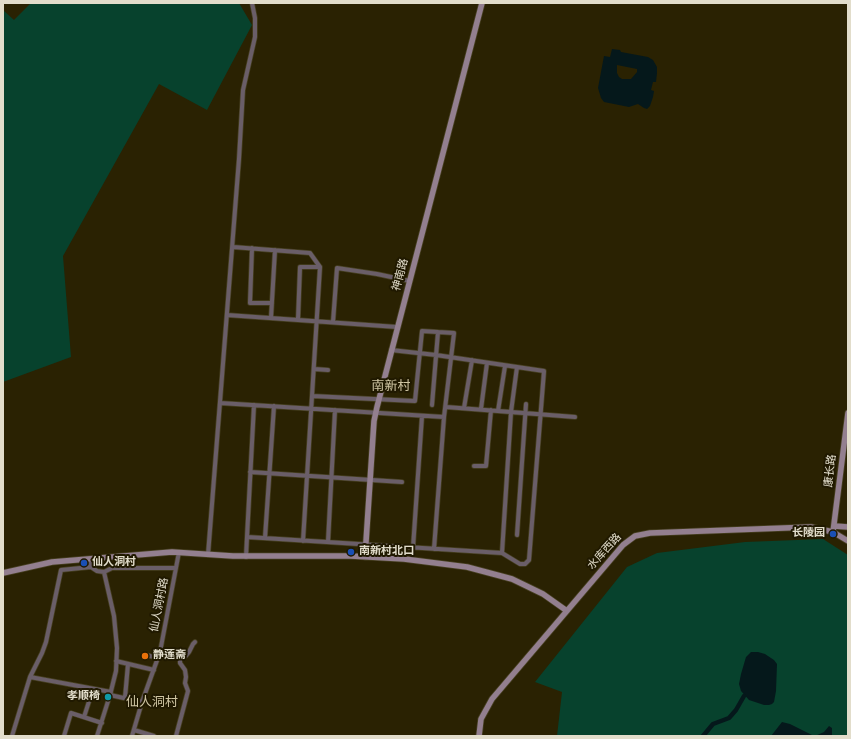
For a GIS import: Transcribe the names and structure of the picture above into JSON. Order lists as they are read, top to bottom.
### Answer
{
  "streets": {
    "street": [
      "神南路",
      "康长路",
      "水库西路",
      "仙人洞村路"
    ]
  },
  "crossings": [
    ["康长路", "水库西路"]
  ],
  "districts": ["南新村", "仙人洞村"],
  "places": [
    "长陵园",
    "南新村北口",
    "仙人洞村",
    "静莲斋",
    "孝顺椅"
  ]
}
